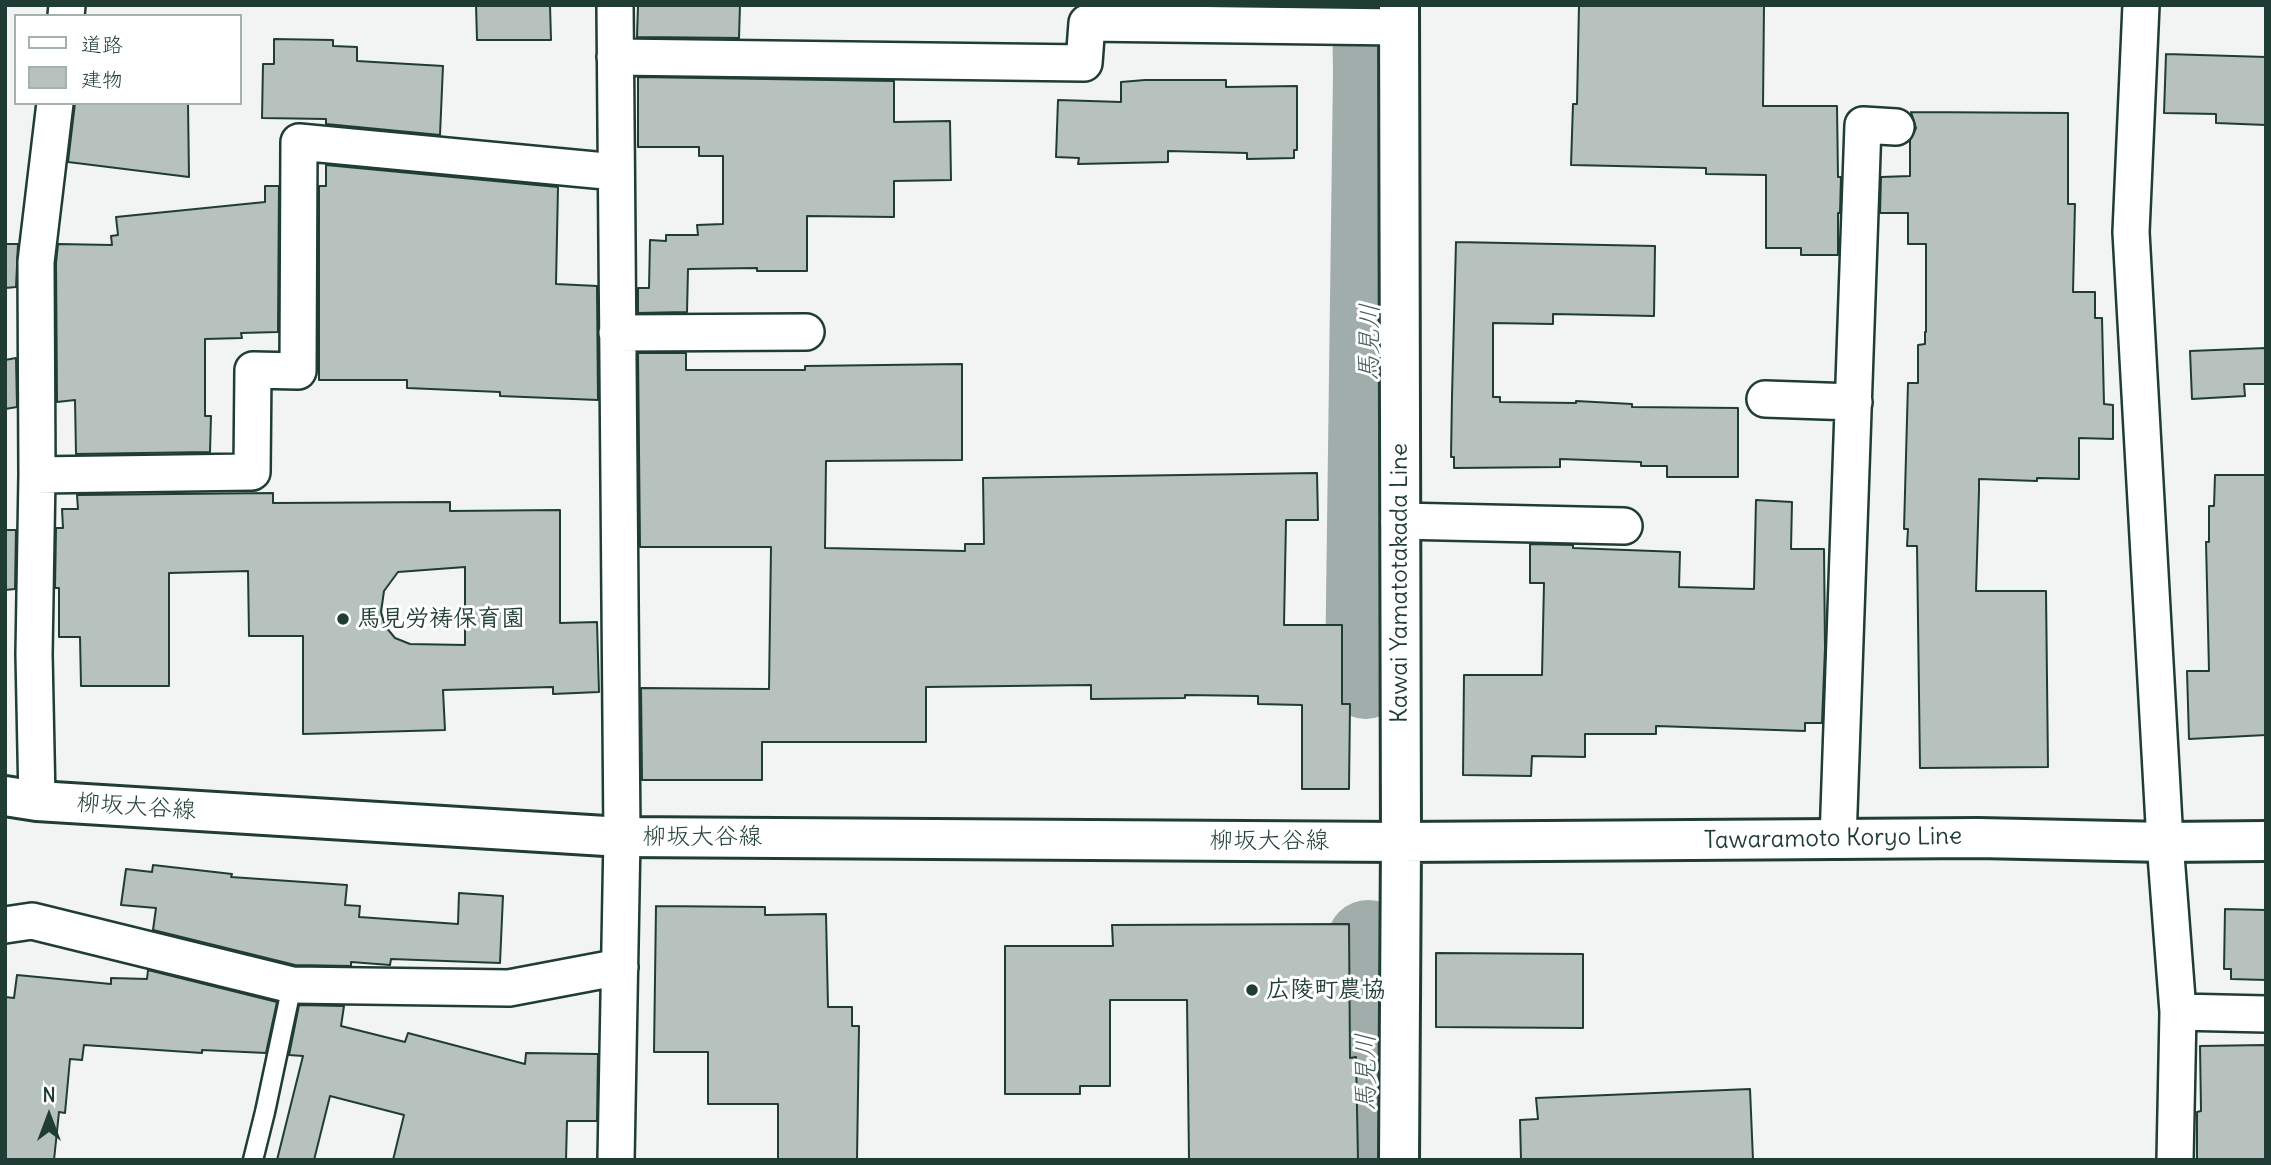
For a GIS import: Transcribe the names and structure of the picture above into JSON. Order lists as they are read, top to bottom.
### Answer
{
  "streets": {
    "main road": ["Kawai Yamatotakada Line", "柳坂大谷線", "Tawaramoto Koryo Line"]
  },
  "crossings": [
    ["Kawai Yamatotakada Line", "柳坂大谷線"],
    ["Kawai Yamatotakada Line", "Tawaramoto Koryo Line"],
    ["柳坂大谷線", "Tawaramoto Koryo Line"]
  ],
  "water": ["馬見川"],
  "places": ["馬見労祷保育園", "広陵町農協"],
  "legend": ["道路", "建物"],
  "north": "top"
}
